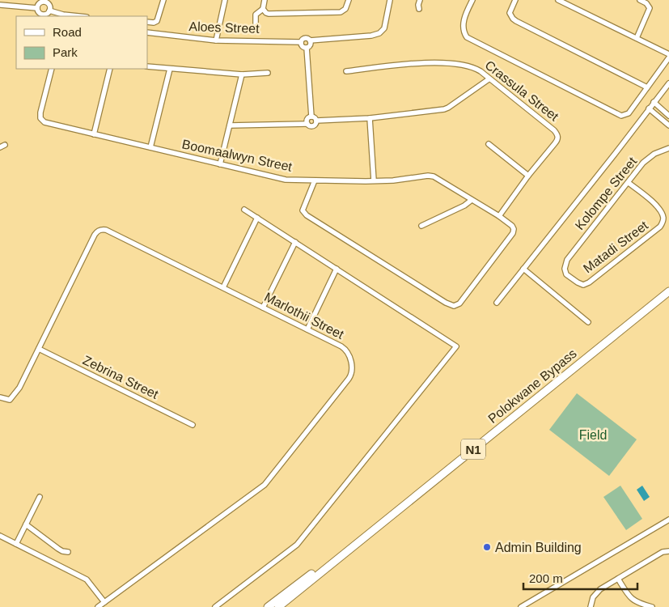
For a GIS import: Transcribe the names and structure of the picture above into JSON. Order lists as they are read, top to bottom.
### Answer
{
  "streets": {
    "highway": ["Polokwane Bypass", "N1"],
    "street": [
      "Aloes Street",
      "Crassula Street",
      "Boomaalwyn Street",
      "Kolompe Street",
      "Matadi Street",
      "Marlothii Street",
      "Zebrina Street"
    ]
  },
  "crossings": [
    ["Crassula Street", "Boomaalwyn Street"],
    ["Kolompe Street", "Matadi Street"],
    ["Marlothii Street", "Zebrina Street"]
  ],
  "parks": ["Field"],
  "places": ["Admin Building"],
  "legend": ["Road", "Park"],
  "scale_bar": "200 m"
}
